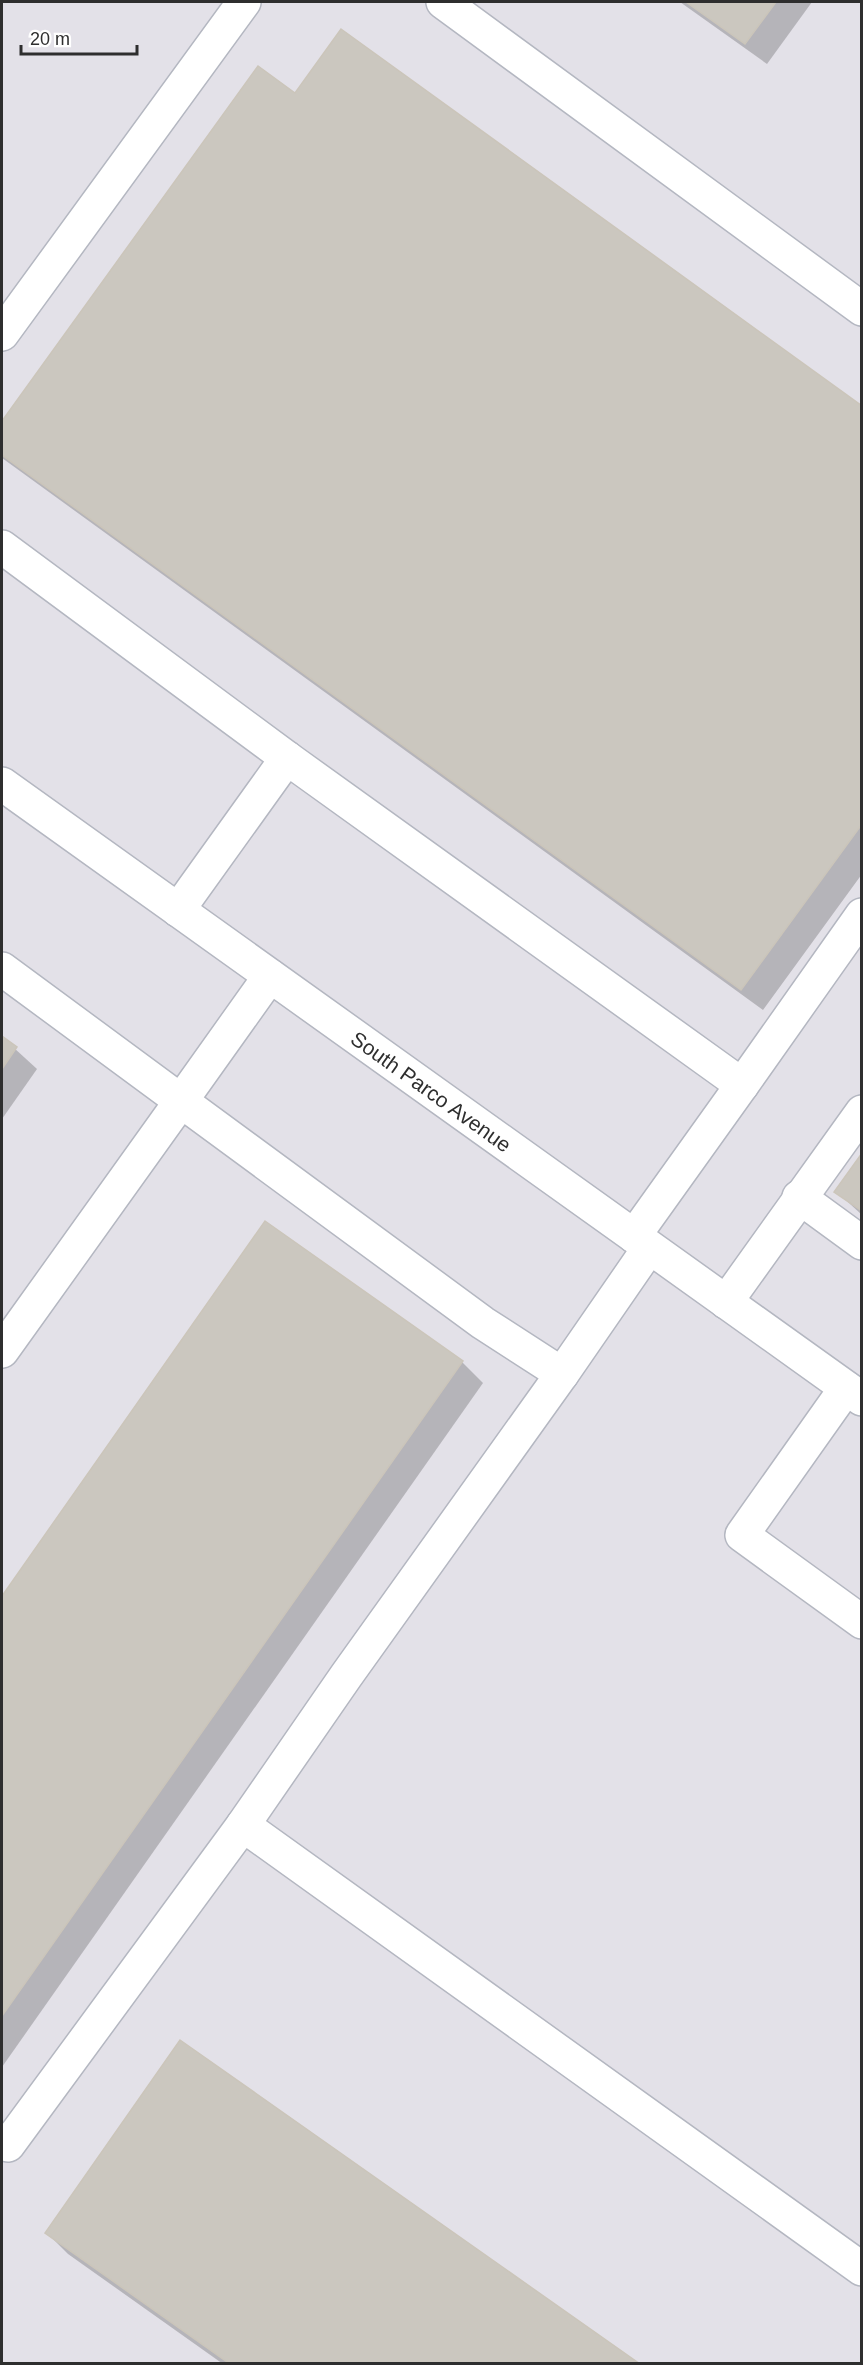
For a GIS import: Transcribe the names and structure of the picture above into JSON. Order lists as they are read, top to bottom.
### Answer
{
  "streets": {
    "street": ["South Parco Avenue"]
  },
  "scale_bar": "20 m"
}
